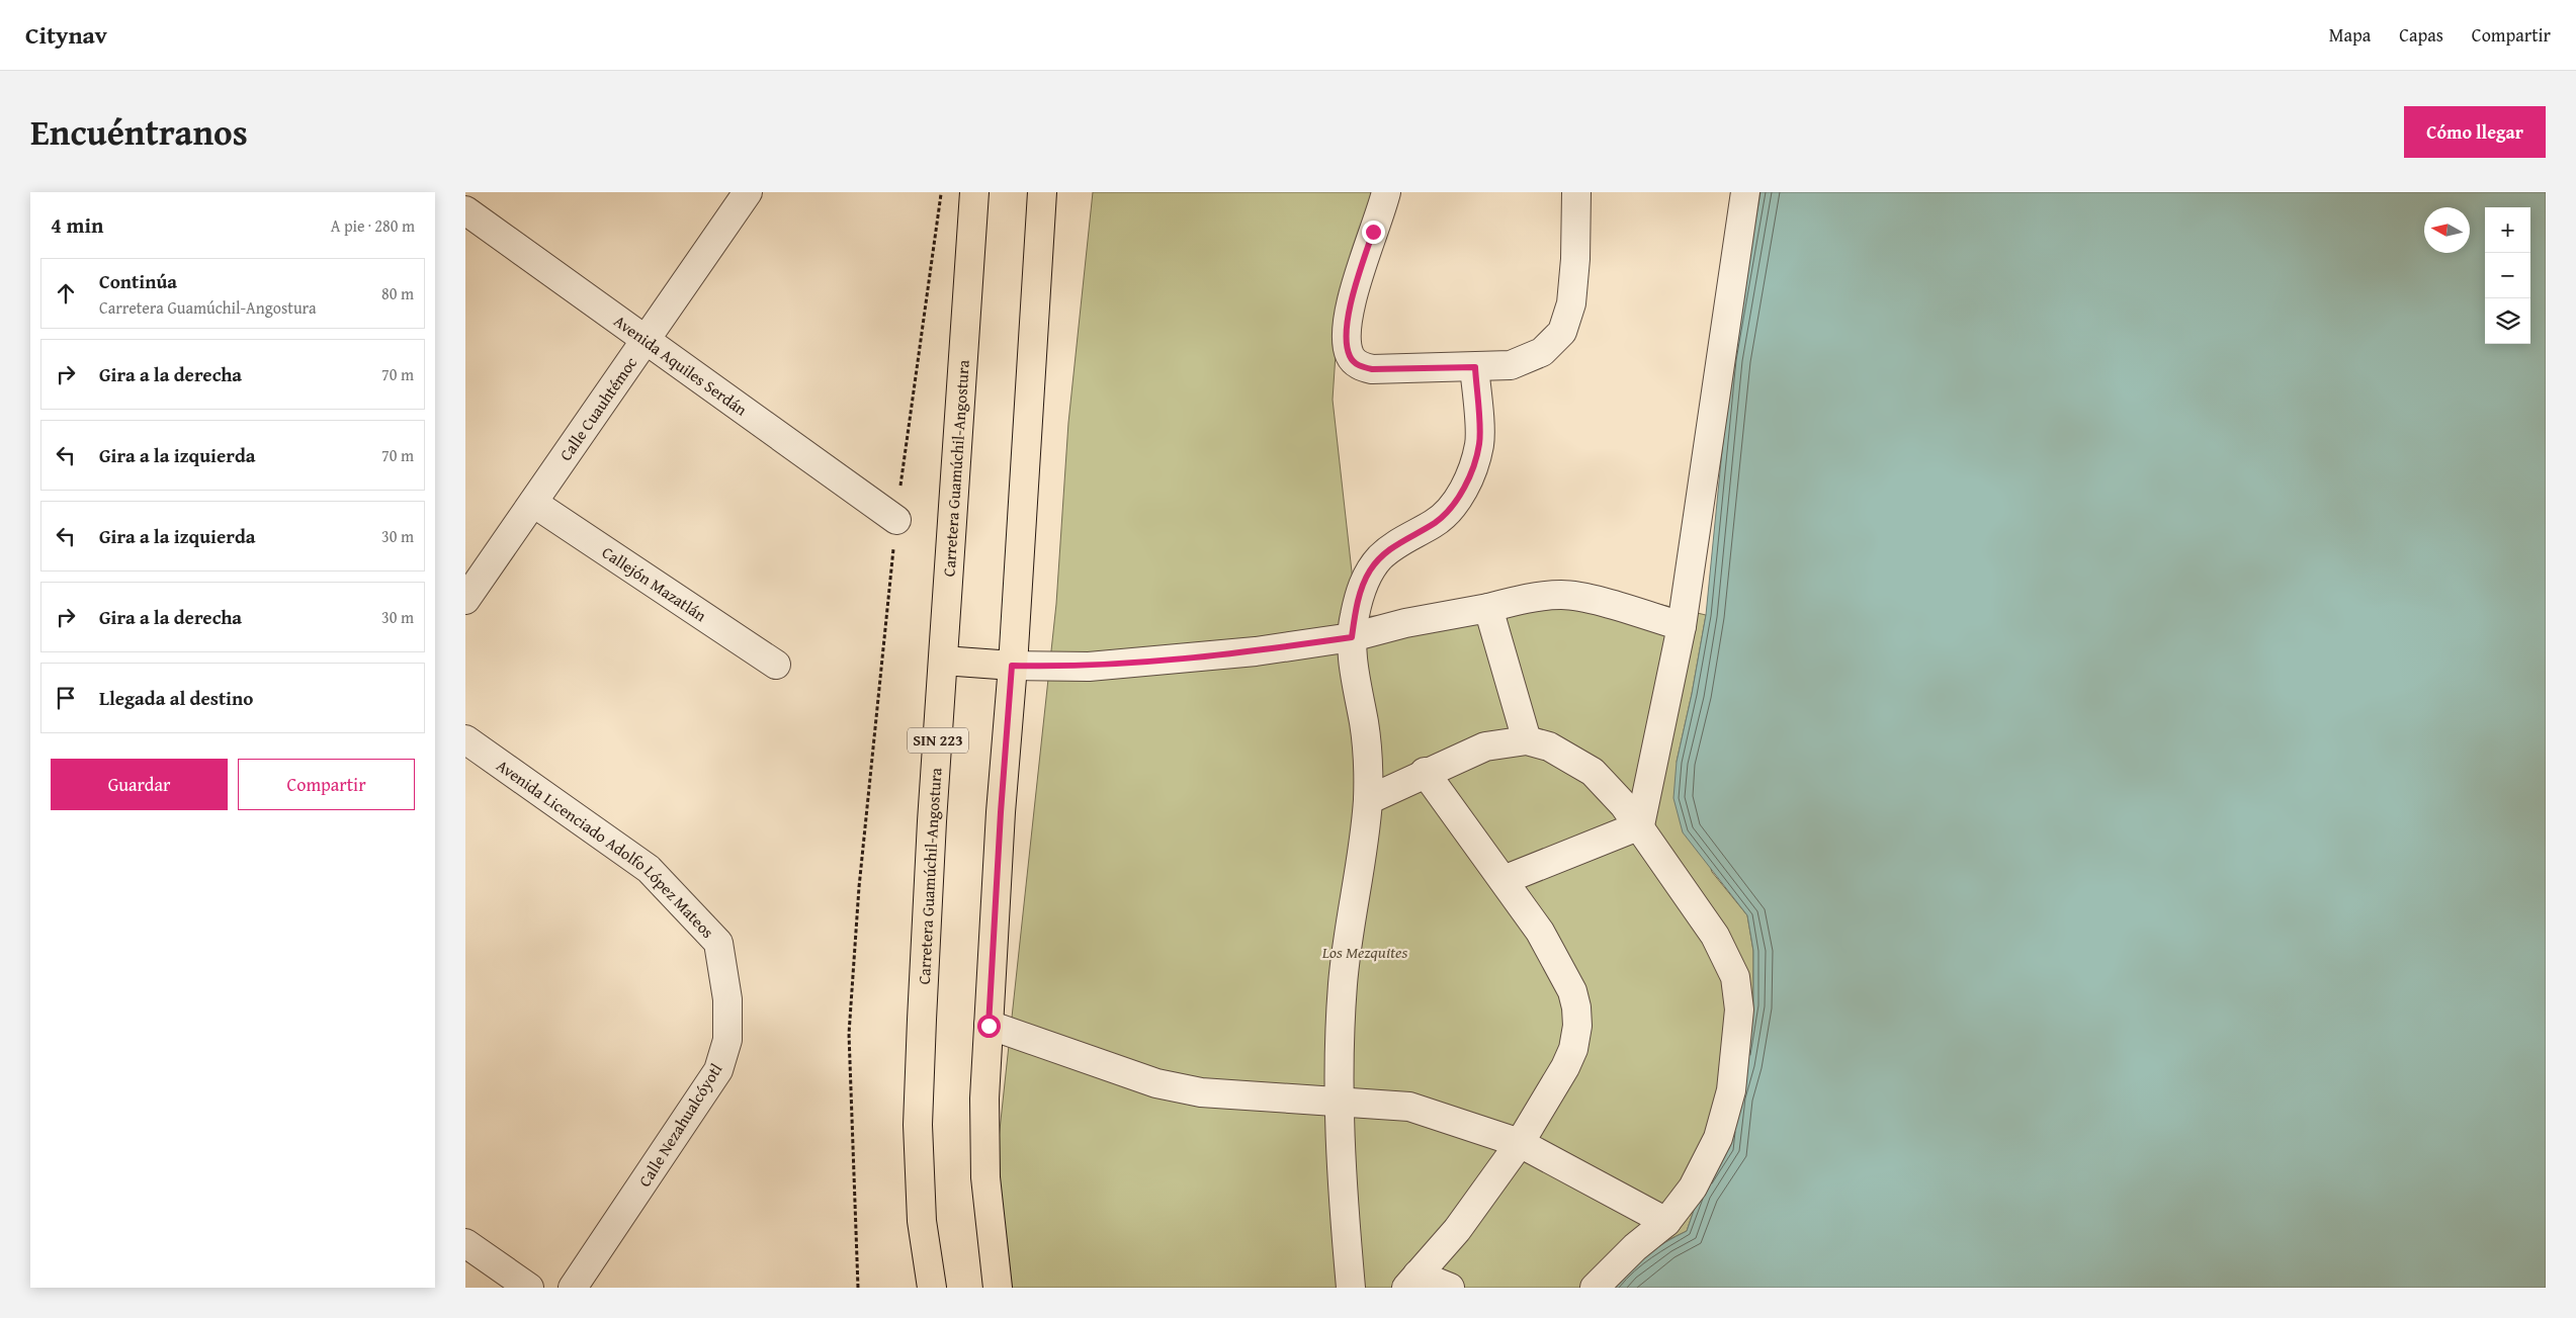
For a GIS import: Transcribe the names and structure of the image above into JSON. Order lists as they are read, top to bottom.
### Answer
{
  "streets": {
    "main road": ["Carretera Guamúchil-Angostura", "SIN 223"],
    "street": [
      "Avenida Aquiles Serdán",
      "Calle Cuauhtémoc",
      "Callejón Mazatlán",
      "Avenida Licenciado Adolfo López Mateos",
      "Calle Nezahualcóyotl"
    ]
  },
  "crossings": [
    ["Avenida Aquiles Serdán", "Calle Cuauhtémoc"],
    ["Calle Cuauhtémoc", "Callejón Mazatlán"],
    ["Avenida Licenciado Adolfo López Mateos", "Calle Nezahualcóyotl"]
  ],
  "parks": ["Los Mezquites"],
  "north": "left",
  "page": {
    "header": "Citynav",
    "nav": ["Mapa", "Capas", "Compartir"],
    "title": "Encuéntranos",
    "buttons": [
      "Cómo llegar",
      ["Guardar", "Compartir"]
    ],
    "heading": ["4 min", "A pie · 280 m"],
    "map_buttons": ["+", "−"],
    "list": [
      ["Continúa", "Carretera Guamúchil-Angostura", "80 m"],
      ["Gira a la derecha", "70 m"],
      ["Gira a la izquierda", "70 m"],
      ["Gira a la izquierda", "30 m"],
      ["Gira a la derecha", "30 m"],
      "Llegada al destino"
    ]
  }
}
